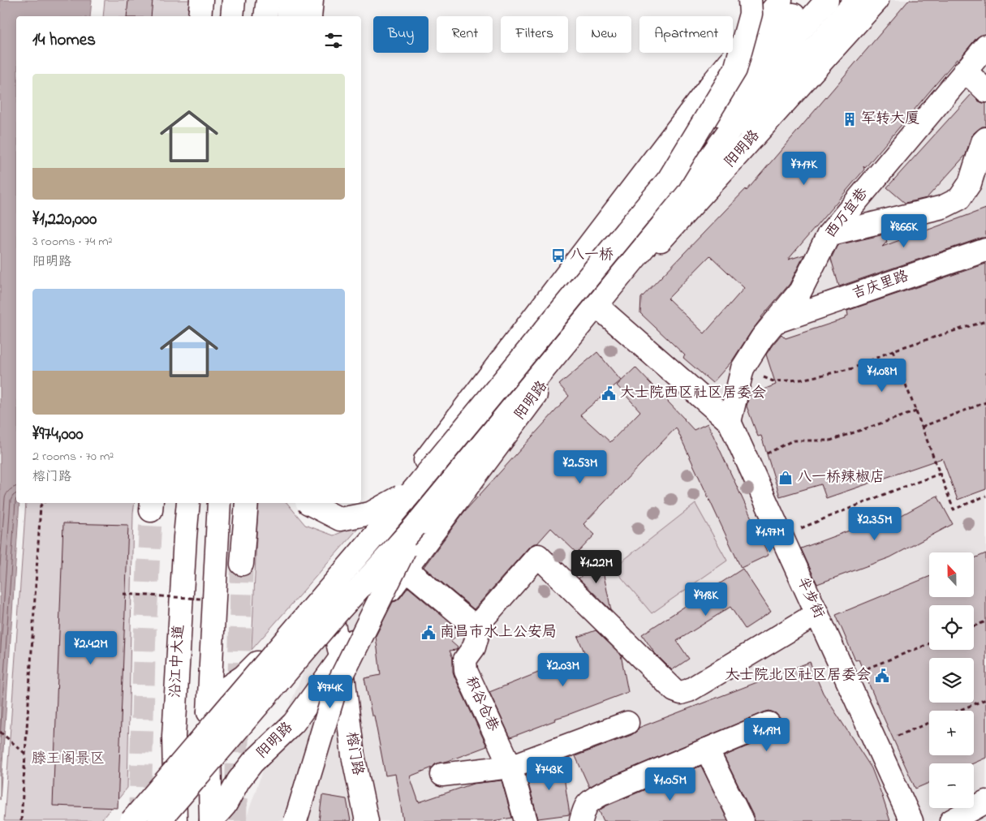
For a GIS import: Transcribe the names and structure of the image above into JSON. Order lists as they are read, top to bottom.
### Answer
{
  "streets": {
    "main road": [
      "阳明路",
      "西万宜巷",
      "吉庆里路",
      "半步街",
      "沿江中大道",
      "积谷仓巷",
      "榕门路"
    ]
  },
  "crossings": [
    ["阳明路", "半步街"],
    ["阳明路", "榕门路"],
    ["西万宜巷", "吉庆里路"],
    ["西万宜巷", "半步街"]
  ],
  "parks": ["滕王阁景区"],
  "places": {
    "building": ["军转大厦"],
    "bus stop": ["八一桥"],
    "public building": ["大士院西区社区居委会", "南昌市水上公安局", "大士院北区社区居委会"],
    "shop": ["八一桥辣椒店"]
  },
  "north": "top",
  "page": {
    "chip": [
      "Buy",
      "Rent",
      "Filters",
      "New",
      "Apartment"
    ],
    "heading": "14 homes",
    "list": [
      {
        "name": "¥1,220,000",
        "note": "3 rooms · 74 m² · 阳明路"
      },
      {
        "name": "¥974,000",
        "note": "2 rooms · 70 m² · 榕门路"
      }
    ],
    "price": [
      "¥717K",
      "¥866K",
      "¥1.08M",
      "¥2.53M",
      "¥2.35M",
      "¥1.97M",
      "¥1.22M",
      "¥918K",
      "¥2.42M",
      "¥2.03M",
      "¥974K",
      "¥1.19M",
      "¥743K",
      "¥1.05M"
    ],
    "map_buttons": ["+", "−"]
  }
}
